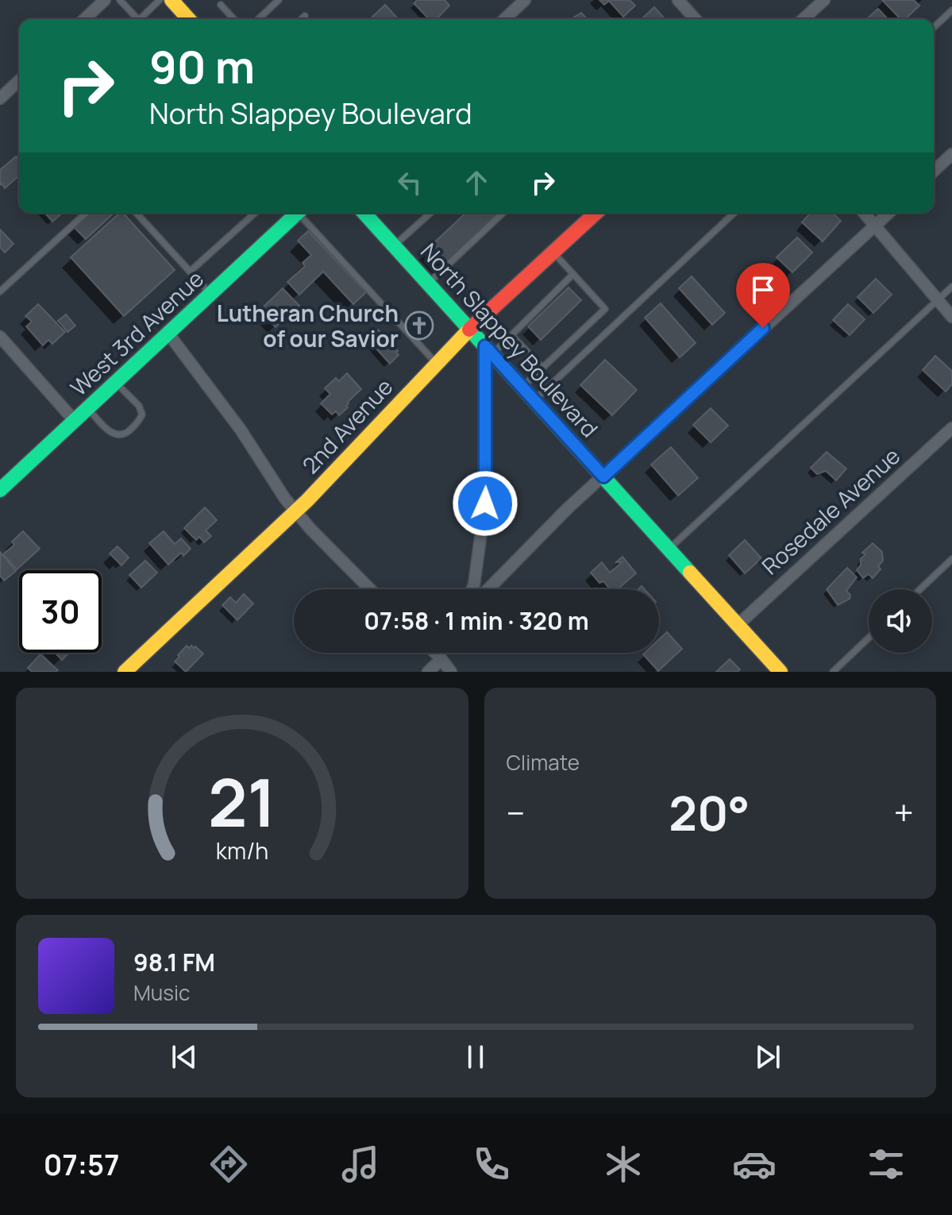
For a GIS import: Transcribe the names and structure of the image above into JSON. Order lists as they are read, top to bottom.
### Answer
{
  "streets": {
    "street": [
      "West 3rd Avenue",
      "North Slappey Boulevard",
      "2nd Avenue",
      "Rosedale Avenue"
    ]
  },
  "crossings": [
    ["North Slappey Boulevard", "2nd Avenue"],
    ["North Slappey Boulevard", "Rosedale Avenue"]
  ],
  "places": {
    "church": ["Lutheran Church of our Savior"]
  },
  "page": {
    "turn": ["90 m", "North Slappey Boulevard"],
    "limit": "30",
    "trip": "07:58 · 1 min · 320 m",
    "tile": "Climate",
    "heat": ["−", "20°", "+"],
    "song": ["98.1 FM", "Music"],
    "tabs": "07:57",
    "gauge": ["21", "km/h"]
  }
}
